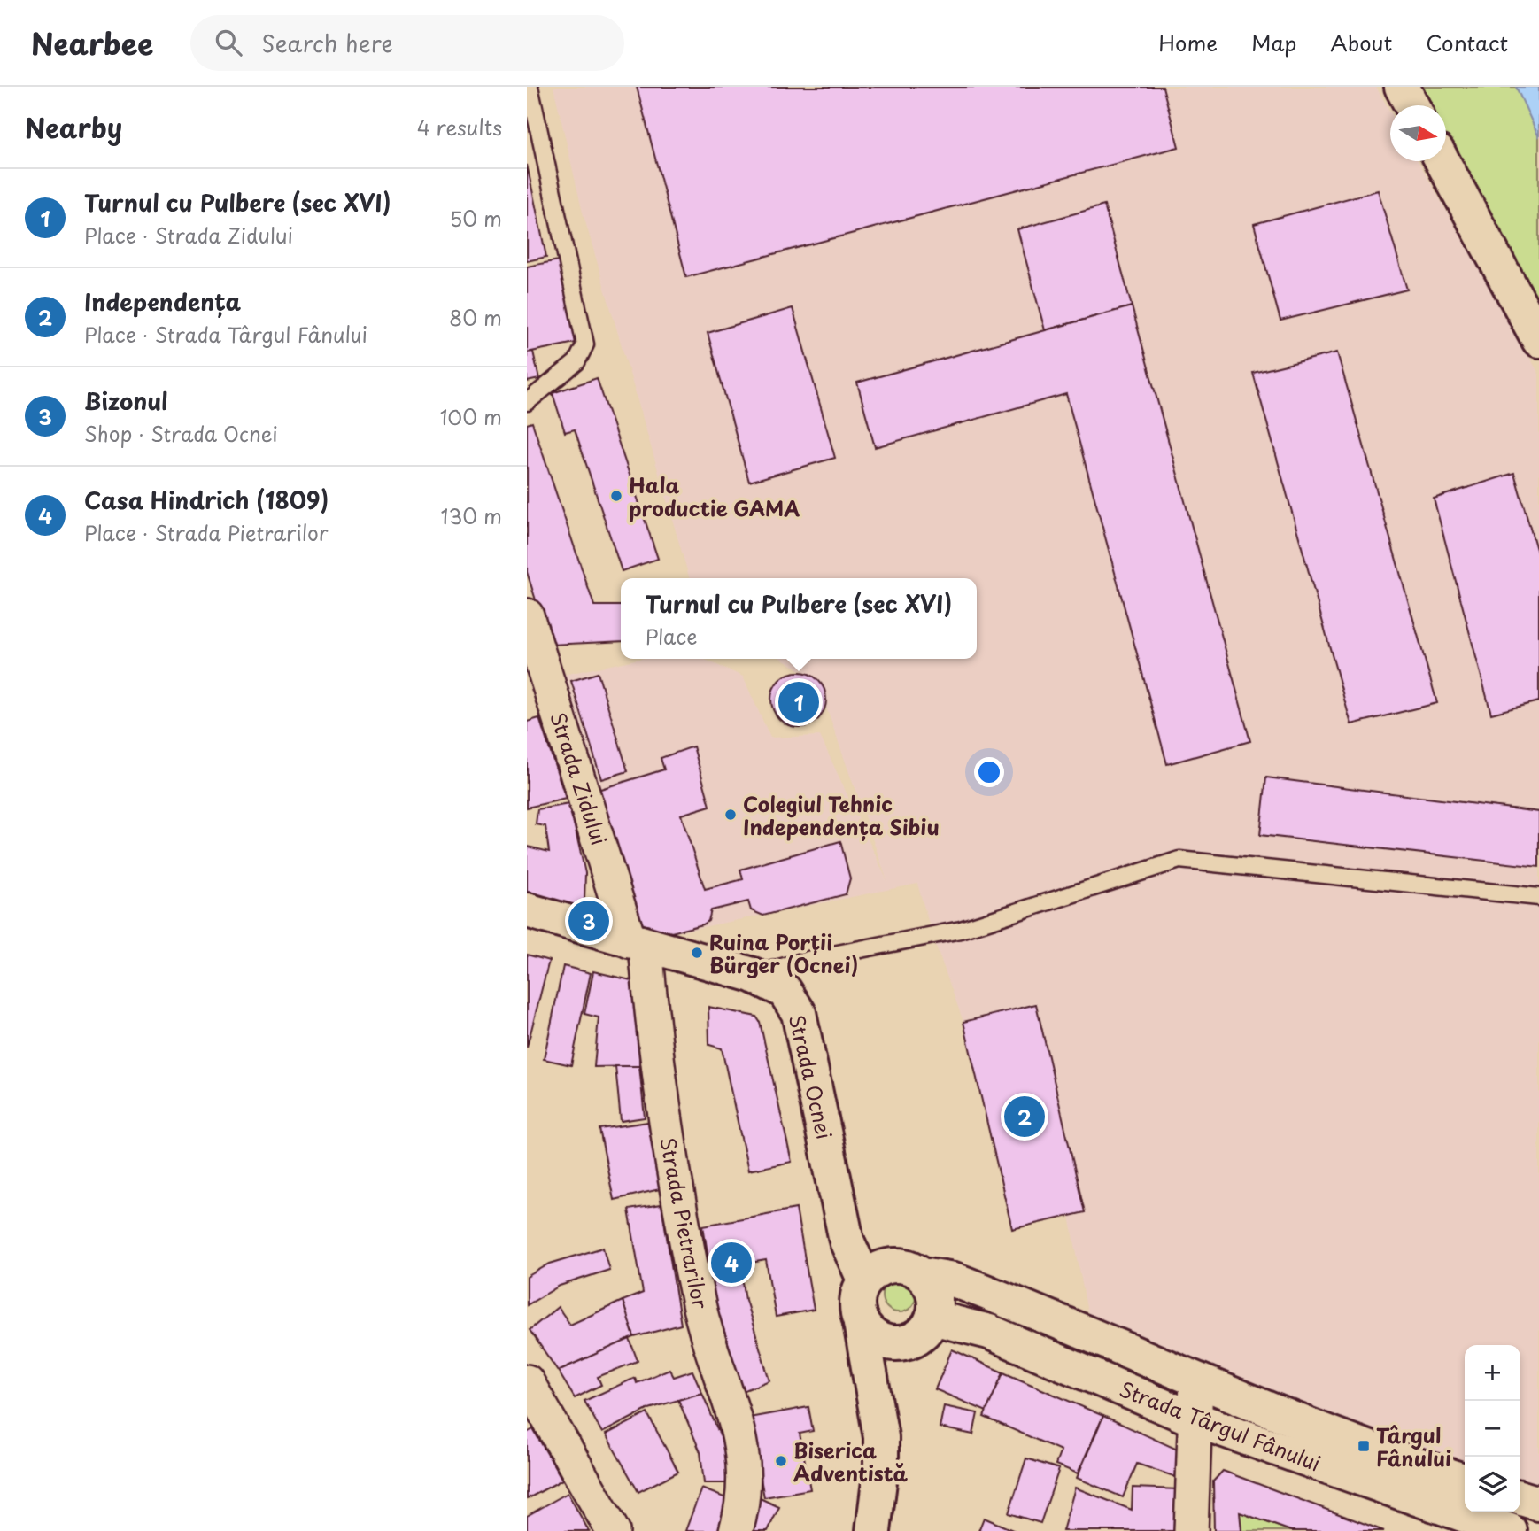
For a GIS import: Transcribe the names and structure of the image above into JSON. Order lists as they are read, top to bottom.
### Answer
{
  "streets": {
    "main road": ["Strada Ocnei", "Strada Târgul Fânului"],
    "street": ["Strada Zidului", "Strada Pietrarilor"]
  },
  "crossings": [
    ["Strada Zidului", "Strada Ocnei"],
    ["Strada Zidului", "Strada Pietrarilor"],
    ["Strada Ocnei", "Strada Pietrarilor"],
    ["Strada Ocnei", "Strada Târgul Fânului"]
  ],
  "places": {
    "other": [
      "Hala productie GAMA",
      "Colegiul Tehnic Independența Sibiu",
      "Ruina Porții Bürger (Ocnei)",
      "Biserica Adventistă"
    ],
    "transit": ["Târgul Fânului"]
  },
  "north": "right",
  "page": {
    "header": "Nearbee",
    "search": "Search here",
    "nav": [
      "Home",
      "Map",
      "About",
      "Contact"
    ],
    "heading": ["Nearby", "4 results"],
    "list": [
      {
        "mark": "1",
        "name": "Turnul cu Pulbere (sec XVI)",
        "note": "Place · Strada Zidului",
        "value": "50 m"
      },
      {
        "mark": "2",
        "name": "Independența",
        "note": "Place · Strada Târgul Fânului",
        "value": "80 m"
      },
      {
        "mark": "3",
        "name": "Bizonul",
        "note": "Shop · Strada Ocnei",
        "value": "100 m"
      },
      {
        "mark": "4",
        "name": "Casa Hindrich (1809)",
        "note": "Place · Strada Pietrarilor",
        "value": "130 m"
      }
    ],
    "popup": ["Turnul cu Pulbere (sec XVI)", "Place"],
    "pins": [
      "1",
      "3",
      "2",
      "4"
    ],
    "map_buttons": ["+", "−"]
  }
}
